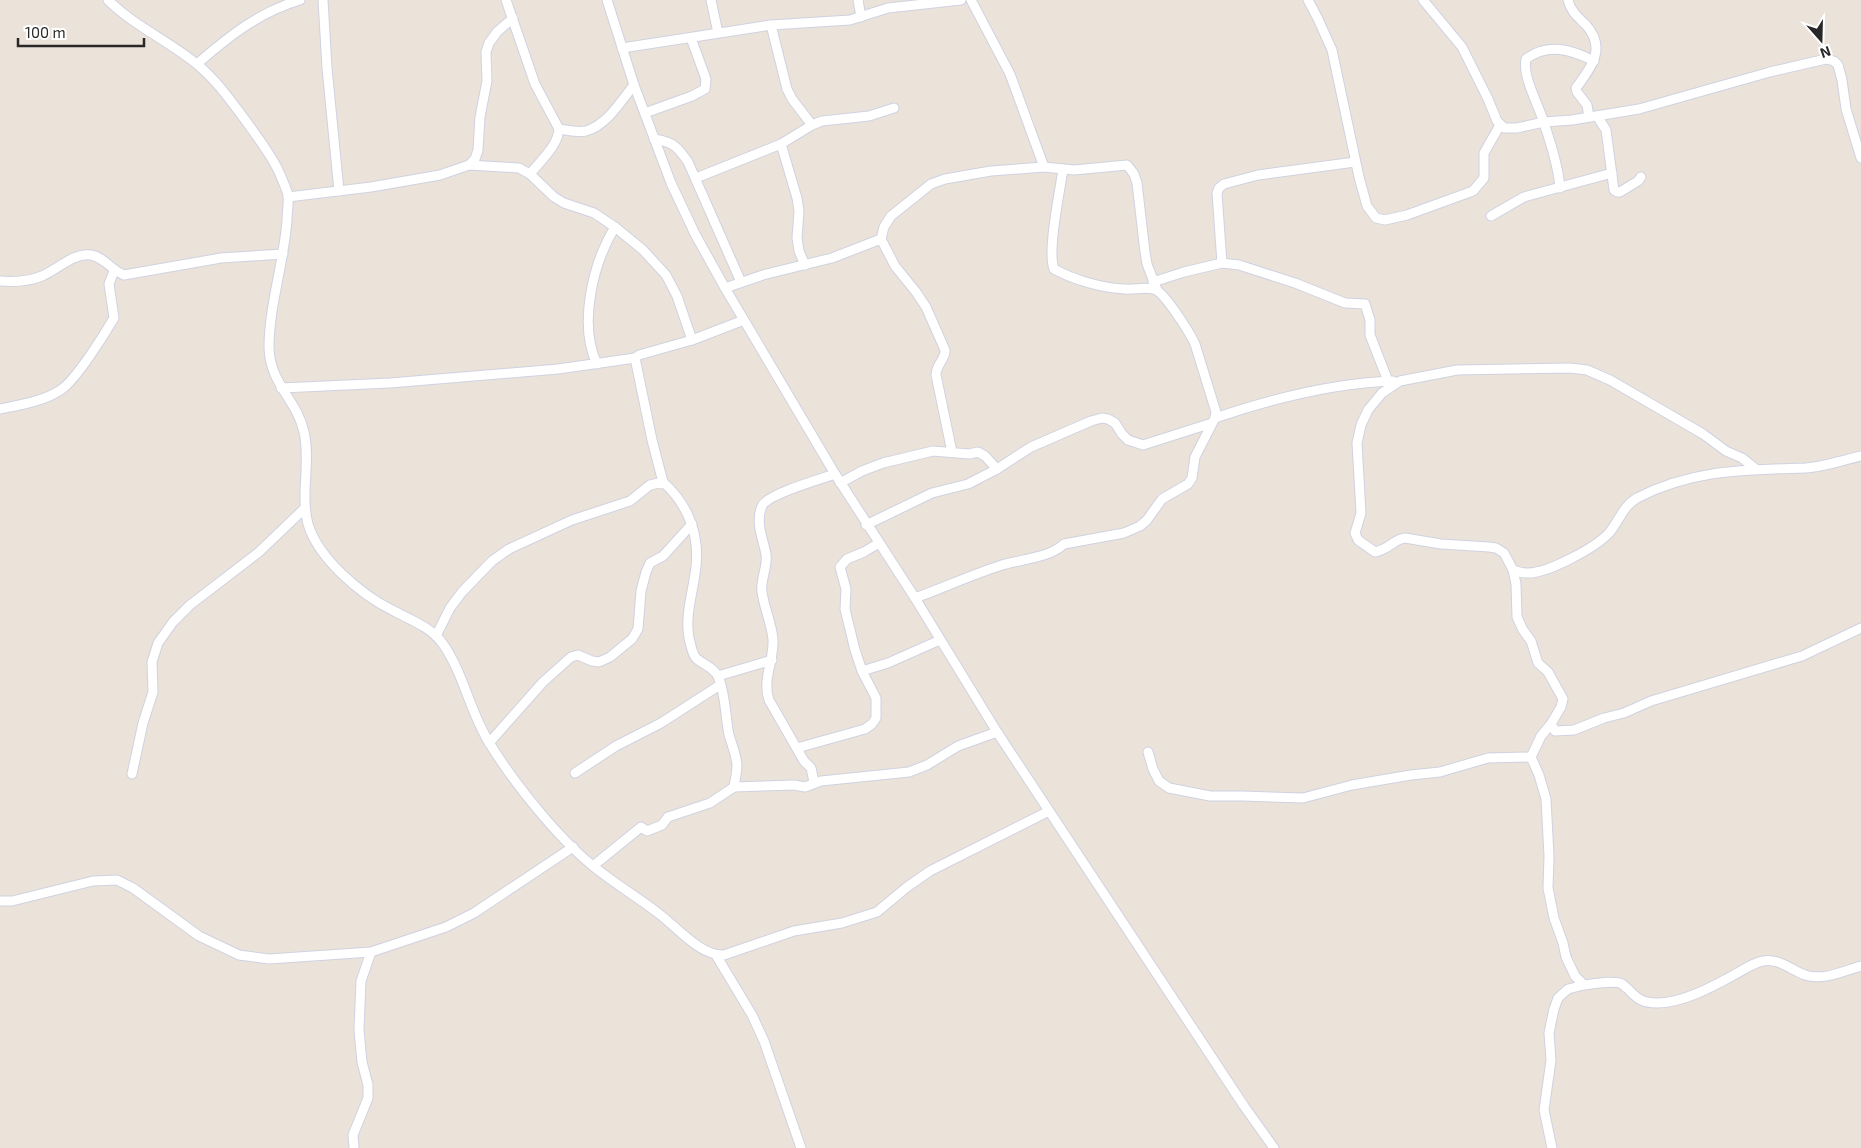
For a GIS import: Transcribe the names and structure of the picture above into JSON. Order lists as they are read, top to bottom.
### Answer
{
  "scale_bar": "100 m",
  "north": "bottom"
}
